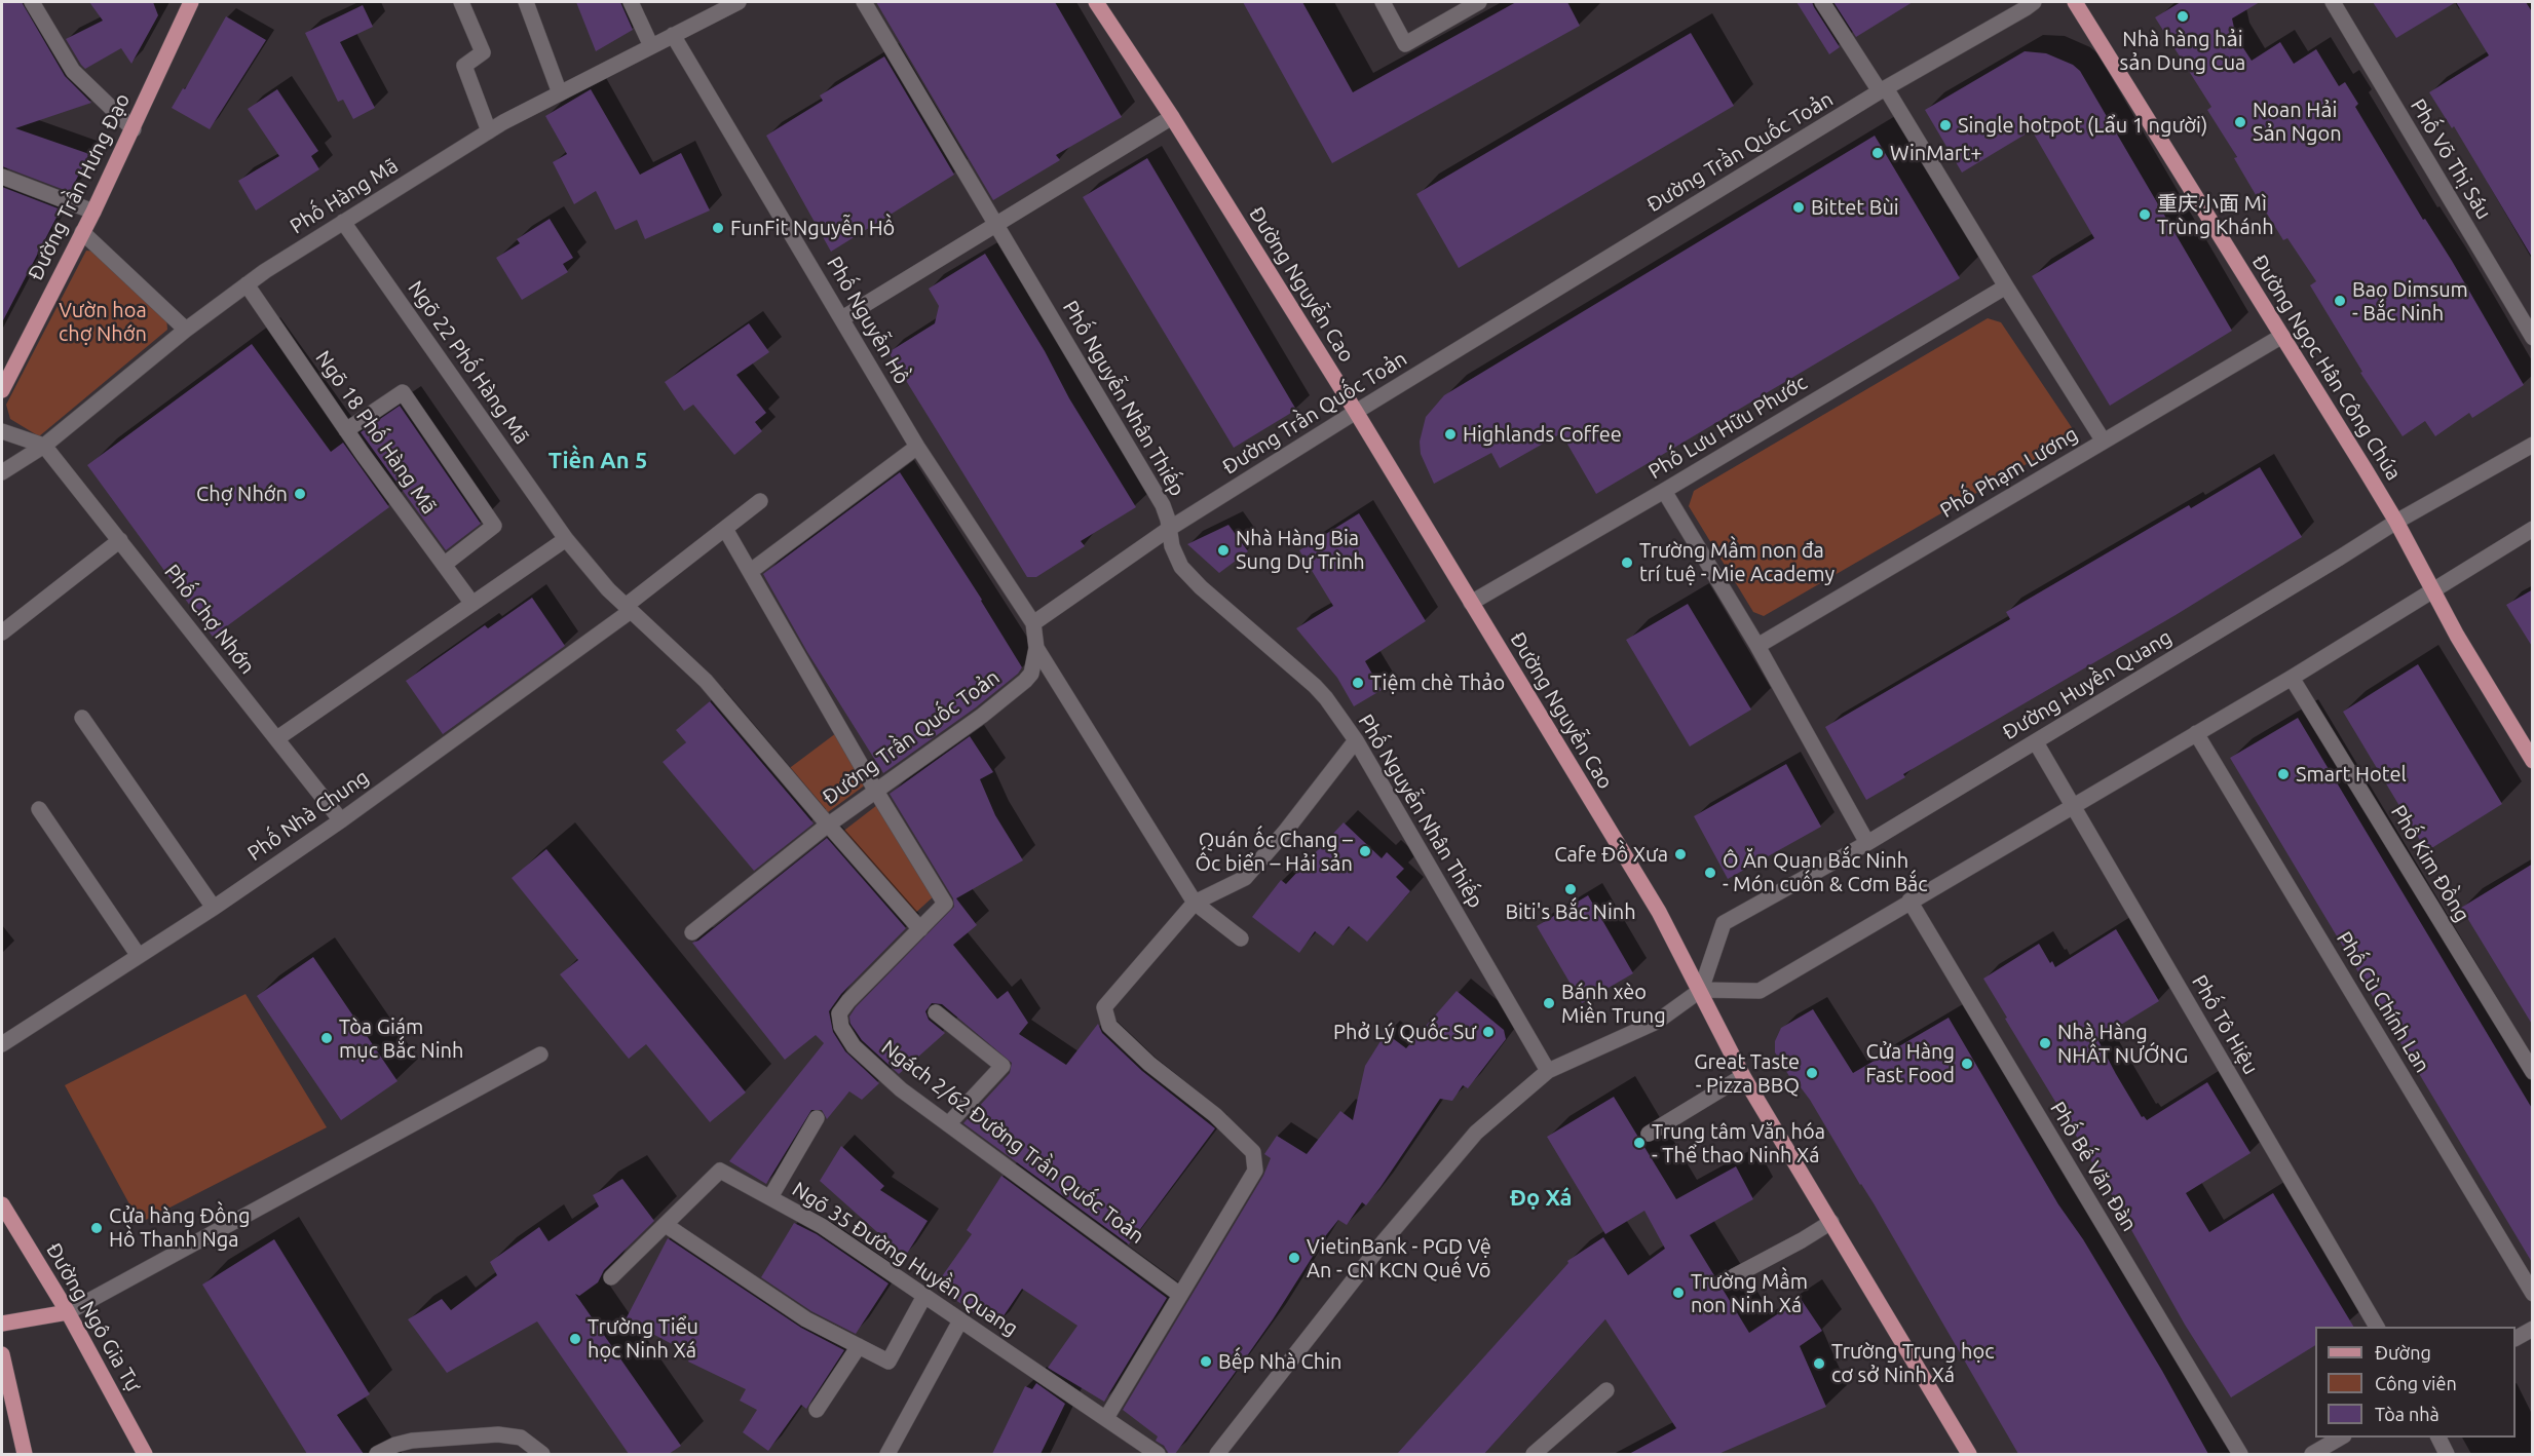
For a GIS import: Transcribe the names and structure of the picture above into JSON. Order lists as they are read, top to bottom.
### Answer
{
  "streets": {
    "main road": [
      "Đường Trần Hưng Đạo",
      "Đường Nguyễn Cao",
      "Đường Ngọc Hân Công Chúa",
      "Đường Ngô Gia Tự"
    ],
    "street": [
      "Đường Trần Quốc Toản",
      "Phố Võ Thị Sáu",
      "Phố Hàng Mã",
      "Phố Nguyễn Hồ",
      "Ngõ 22 Phố Hàng Mã",
      "Phố Nguyễn Nhân Thiếp",
      "Phố Lưu Hữu Phước",
      "Ngõ 18 Phố Hàng Mã",
      "Phố Phạm Lương",
      "Phố Chợ Nhớn",
      "Đường Huyền Quang",
      "Phố Nhà Chung",
      "Phố Kim Đồng",
      "Phố Cù Chính Lan",
      "Phố Tô Hiệu",
      "Ngách 2/62 Đường Trần Quốc Toản",
      "Phố Bế Văn Đàn",
      "Ngõ 35 Đường Huyền Quang"
    ]
  },
  "crossings": [
    ["Đường Trần Quốc Toản", "Đường Nguyễn Cao"],
    ["Đường Trần Quốc Toản", "Phố Nguyễn Hồ"],
    ["Đường Trần Quốc Toản", "Ngõ 22 Phố Hàng Mã"],
    ["Đường Trần Quốc Toản", "Phố Nguyễn Nhân Thiếp"],
    ["Đường Trần Quốc Toản", "Ngách 2/62 Đường Trần Quốc Toản"],
    ["Phố Hàng Mã", "Phố Nguyễn Hồ"],
    ["Phố Hàng Mã", "Ngõ 22 Phố Hàng Mã"],
    ["Phố Hàng Mã", "Ngõ 18 Phố Hàng Mã"],
    ["Phố Hàng Mã", "Phố Chợ Nhớn"],
    ["Đường Nguyễn Cao", "Phố Lưu Hữu Phước"],
    ["Đường Nguyễn Cao", "Đường Huyền Quang"],
    ["Ngõ 22 Phố Hàng Mã", "Phố Nhà Chung"],
    ["Ngõ 22 Phố Hàng Mã", "Ngách 2/62 Đường Trần Quốc Toản"],
    ["Đường Ngọc Hân Công Chúa", "Phố Phạm Lương"],
    ["Đường Ngọc Hân Công Chúa", "Đường Huyền Quang"],
    ["Phố Chợ Nhớn", "Phố Nhà Chung"],
    ["Đường Huyền Quang", "Phố Tô Hiệu"]
  ],
  "districts": ["Tiền An 5", "Đọ Xá"],
  "parks": ["Vườn hoa chợ Nhớn"],
  "places": [
    "Nhà hàng hải sản Dung Cua",
    "Noan Hải Sản Ngon",
    "Single hotpot (Lẩu 1 người)",
    "WinMart+",
    "Bittet Bùi",
    "重庆小面 Mì Trùng Khánh",
    "FunFit Nguyễn Hồ",
    "Bao Dimsum - Bắc Ninh",
    "Highlands Coffee",
    "Chợ Nhớn",
    "Nhà Hàng Bia Sung Dự Trình",
    "Trường Mầm non đa trí tuệ - Mie Academy",
    "Tiệm chè Thảo",
    "Smart Hotel",
    "Quán ốc Chang – Ốc biển – Hải sản",
    "Cafe Đồ Xưa",
    "Ô Ăn Quan Bắc Ninh - Món cuốn & Cơm Bắc",
    "Biti's Bắc Ninh",
    "Bánh xèo Miền Trung",
    "Phở Lý Quốc Sư",
    "Tòa Giám mục Bắc Ninh",
    "Nhà Hàng NHẤT NƯỚNG",
    "Cửa Hàng Fast Food",
    "Great Taste - Pizza BBQ",
    "Trung tâm Văn hóa - Thể thao Ninh Xá",
    "Cửa hàng Đồng Hồ Thanh Nga",
    "VietinBank - PGD Vệ An - CN KCN Quế Võ",
    "Trường Mầm non Ninh Xá",
    "Trường Tiểu học Ninh Xá",
    "Bếp Nhà Chin",
    "Trường Trung học cơ sở Ninh Xá"
  ],
  "legend": ["Đường", "Công viên", "Tòa nhà"]
}
